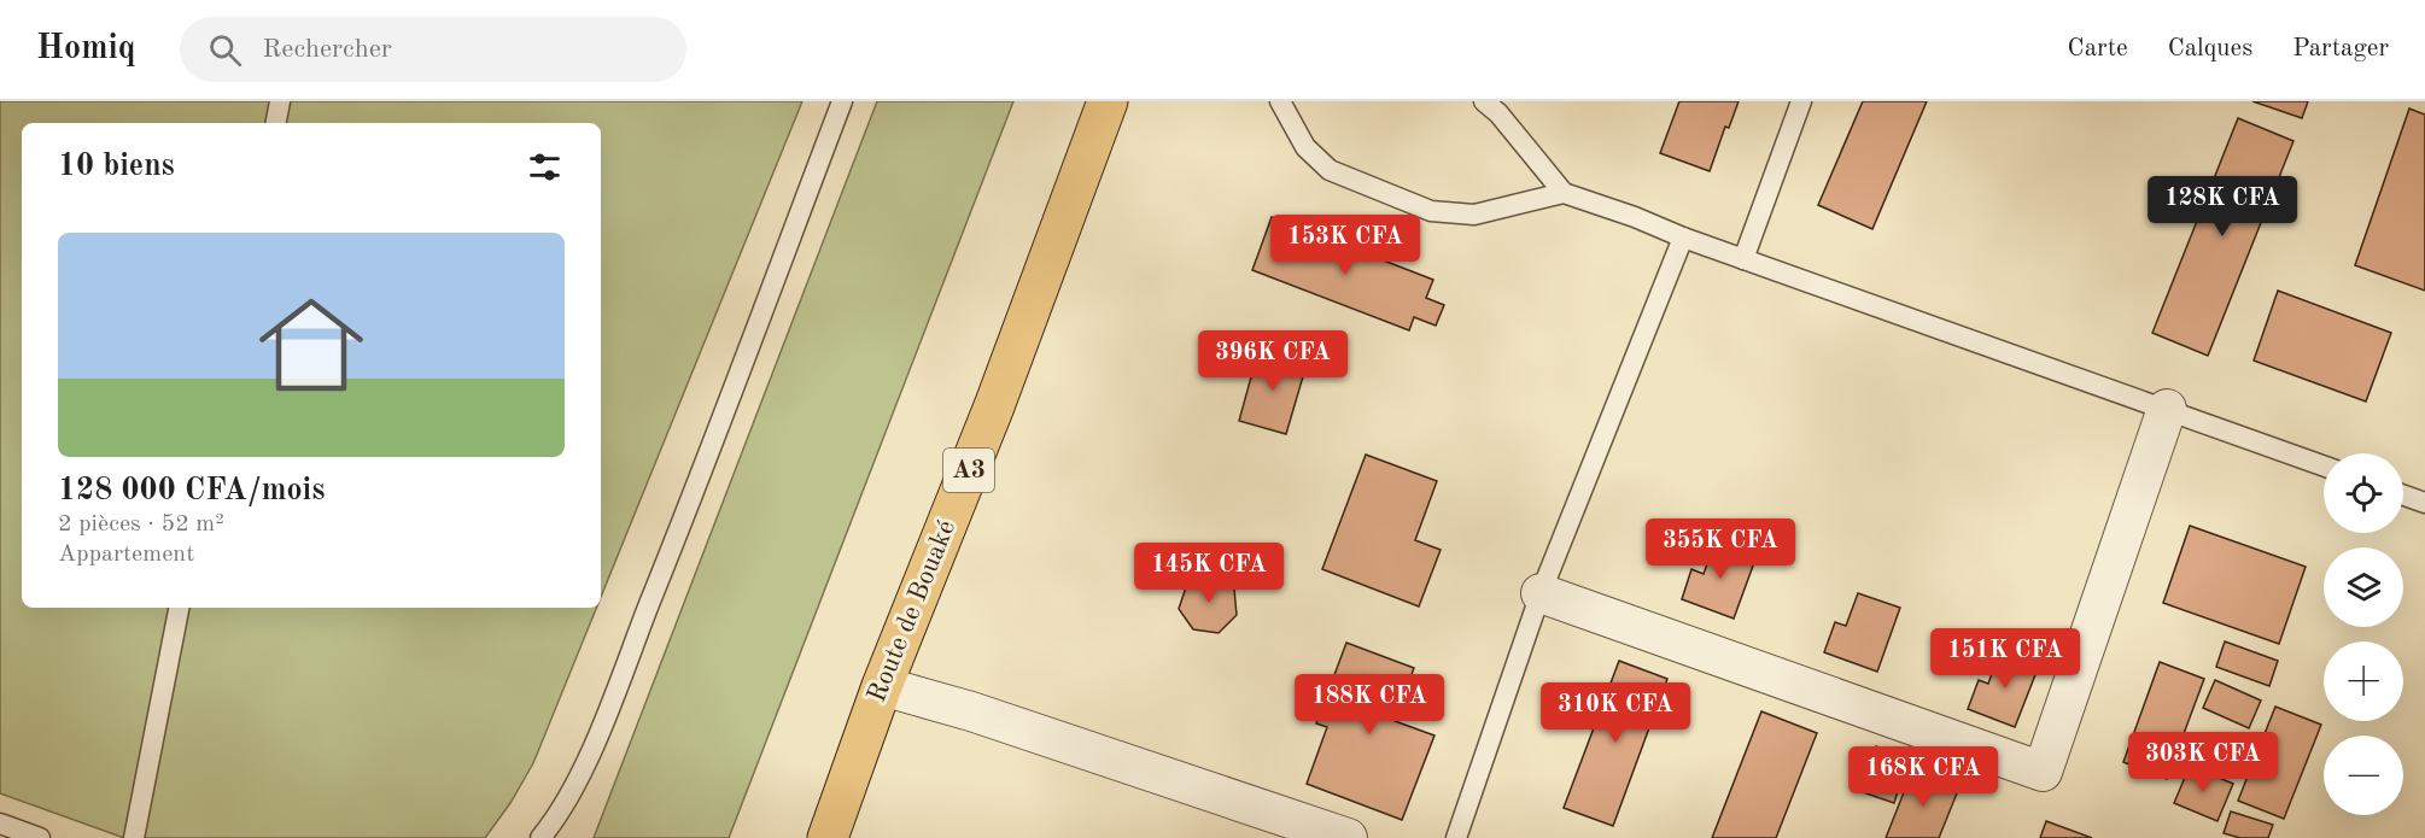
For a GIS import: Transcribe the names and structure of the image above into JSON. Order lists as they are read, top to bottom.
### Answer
{
  "streets": {
    "highway": ["A3", "Route de Bouaké"]
  },
  "page": {
    "header": "Homiq",
    "search": "Rechercher",
    "nav": ["Carte", "Calques", "Partager"],
    "heading": "10 biens",
    "price": [
      "128K CFA",
      "153K CFA",
      "396K CFA",
      "355K CFA",
      "145K CFA",
      "151K CFA",
      "188K CFA",
      "310K CFA",
      "303K CFA",
      "168K CFA"
    ],
    "list": [
      {
        "name": "128 000 CFA/mois",
        "note": "2 pièces · 52 m² · Appartement"
      }
    ],
    "map_buttons": ["+", "−"]
  }
}
